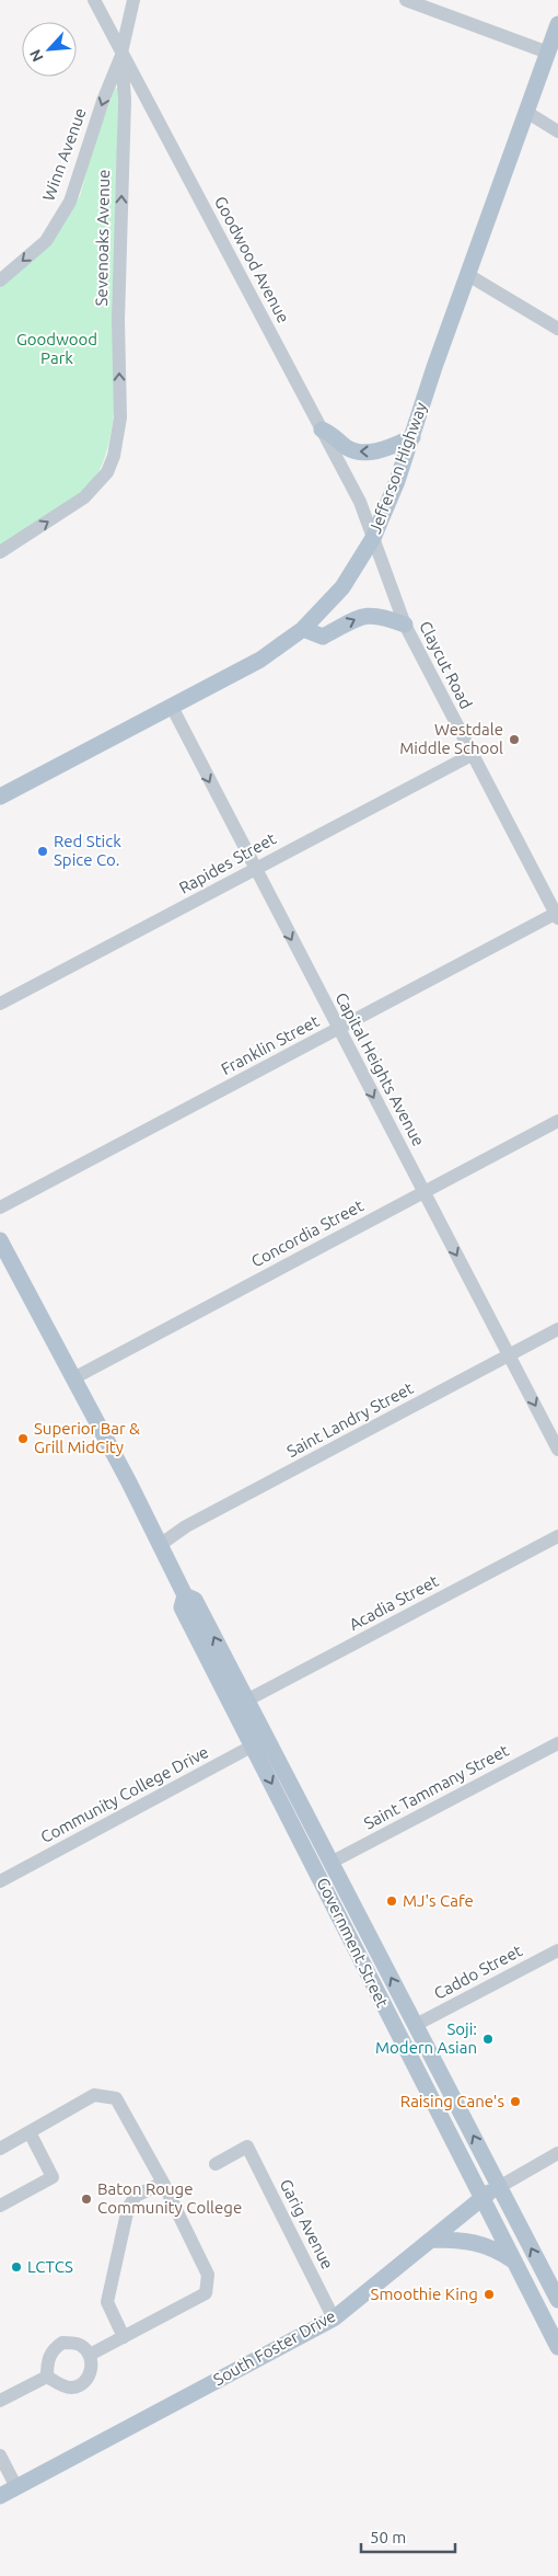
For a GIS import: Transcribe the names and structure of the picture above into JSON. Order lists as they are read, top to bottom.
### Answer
{
  "streets": {
    "main road": ["Jefferson Highway", "Government Street", "South Foster Drive"],
    "street": [
      "Winn Avenue",
      "Sevenoaks Avenue",
      "Goodwood Avenue",
      "Claycut Road",
      "Rapides Street",
      "Franklin Street",
      "Capital Heights Avenue",
      "Concordia Street",
      "Saint Landry Street",
      "Acadia Street",
      "Saint Tammany Street",
      "Community College Drive",
      "Caddo Street",
      "Garig Avenue"
    ]
  },
  "crossings": [
    ["Winn Avenue", "Sevenoaks Avenue"],
    ["Winn Avenue", "Goodwood Avenue"],
    ["Sevenoaks Avenue", "Goodwood Avenue"],
    ["Goodwood Avenue", "Jefferson Highway"],
    ["Goodwood Avenue", "Claycut Road"],
    ["Jefferson Highway", "Claycut Road"],
    ["Jefferson Highway", "Capital Heights Avenue"],
    ["Claycut Road", "Rapides Street"],
    ["Claycut Road", "Franklin Street"],
    ["Rapides Street", "Capital Heights Avenue"],
    ["Franklin Street", "Capital Heights Avenue"],
    ["Capital Heights Avenue", "Concordia Street"],
    ["Capital Heights Avenue", "Saint Landry Street"],
    ["Concordia Street", "Government Street"],
    ["Saint Landry Street", "Government Street"],
    ["Acadia Street", "Government Street"],
    ["Saint Tammany Street", "Government Street"],
    ["Community College Drive", "Government Street"],
    ["Government Street", "Caddo Street"],
    ["Government Street", "South Foster Drive"],
    ["Garig Avenue", "South Foster Drive"]
  ],
  "one_way": ["Winn Avenue", "Sevenoaks Avenue", "Capital Heights Avenue"],
  "parks": ["Goodwood Park"],
  "places": [
    "Westdale Middle School",
    "Red Stick Spice Co.",
    "Superior Bar & Grill MidCity",
    "MJ's Cafe",
    "Soji: Modern Asian",
    "Raising Cane's",
    "Baton Rouge Community College",
    "LCTCS",
    "Smoothie King"
  ],
  "scale_bar": "50 m",
  "north": "bottom left"
}
